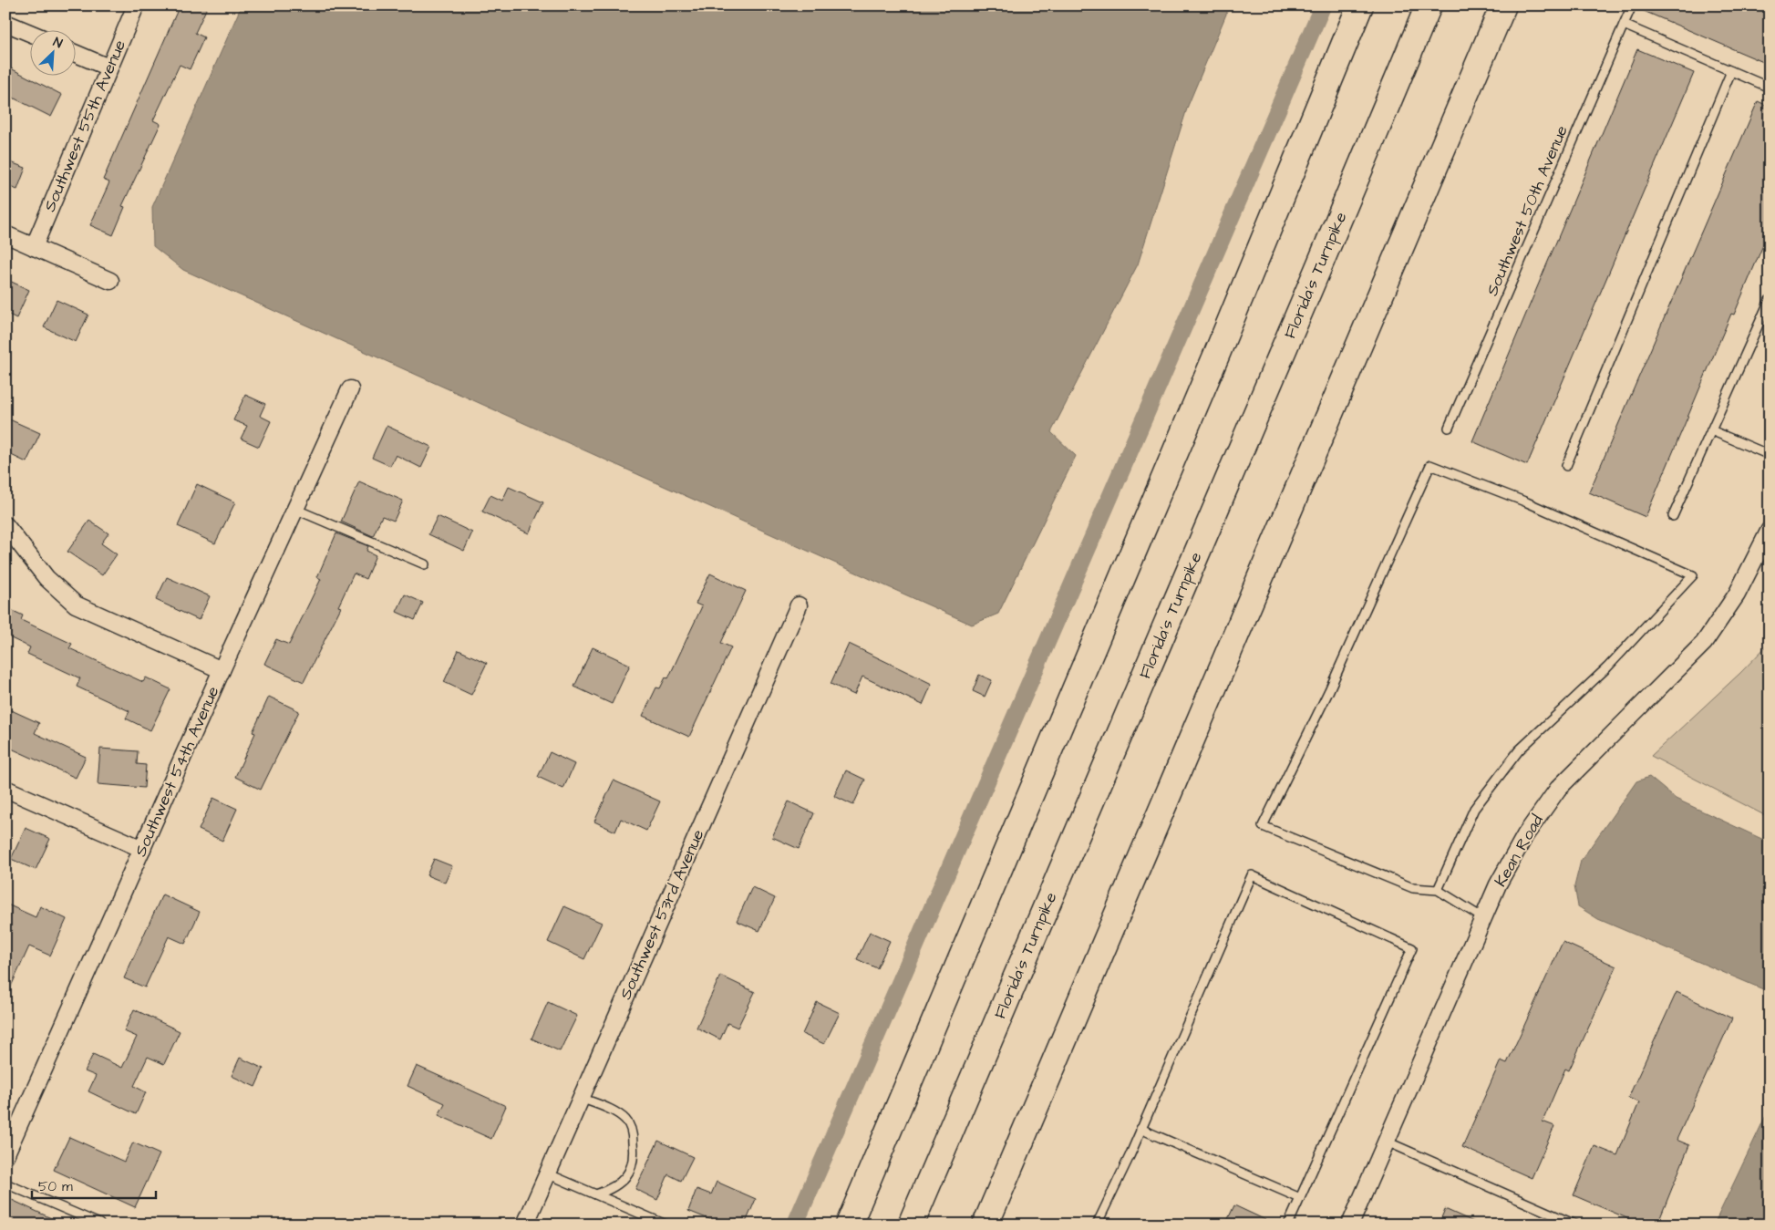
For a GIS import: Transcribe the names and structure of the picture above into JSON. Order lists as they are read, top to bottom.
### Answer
{
  "streets": {
    "highway": ["Florida's Turnpike"],
    "street": [
      "Southwest 55th Avenue",
      "Southwest 54th Avenue",
      "Kean Road",
      "Southwest 53rd Avenue"
    ],
    "lane": ["Southwest 50th Avenue"]
  },
  "scale_bar": "50 m",
  "north": "top right"
}
